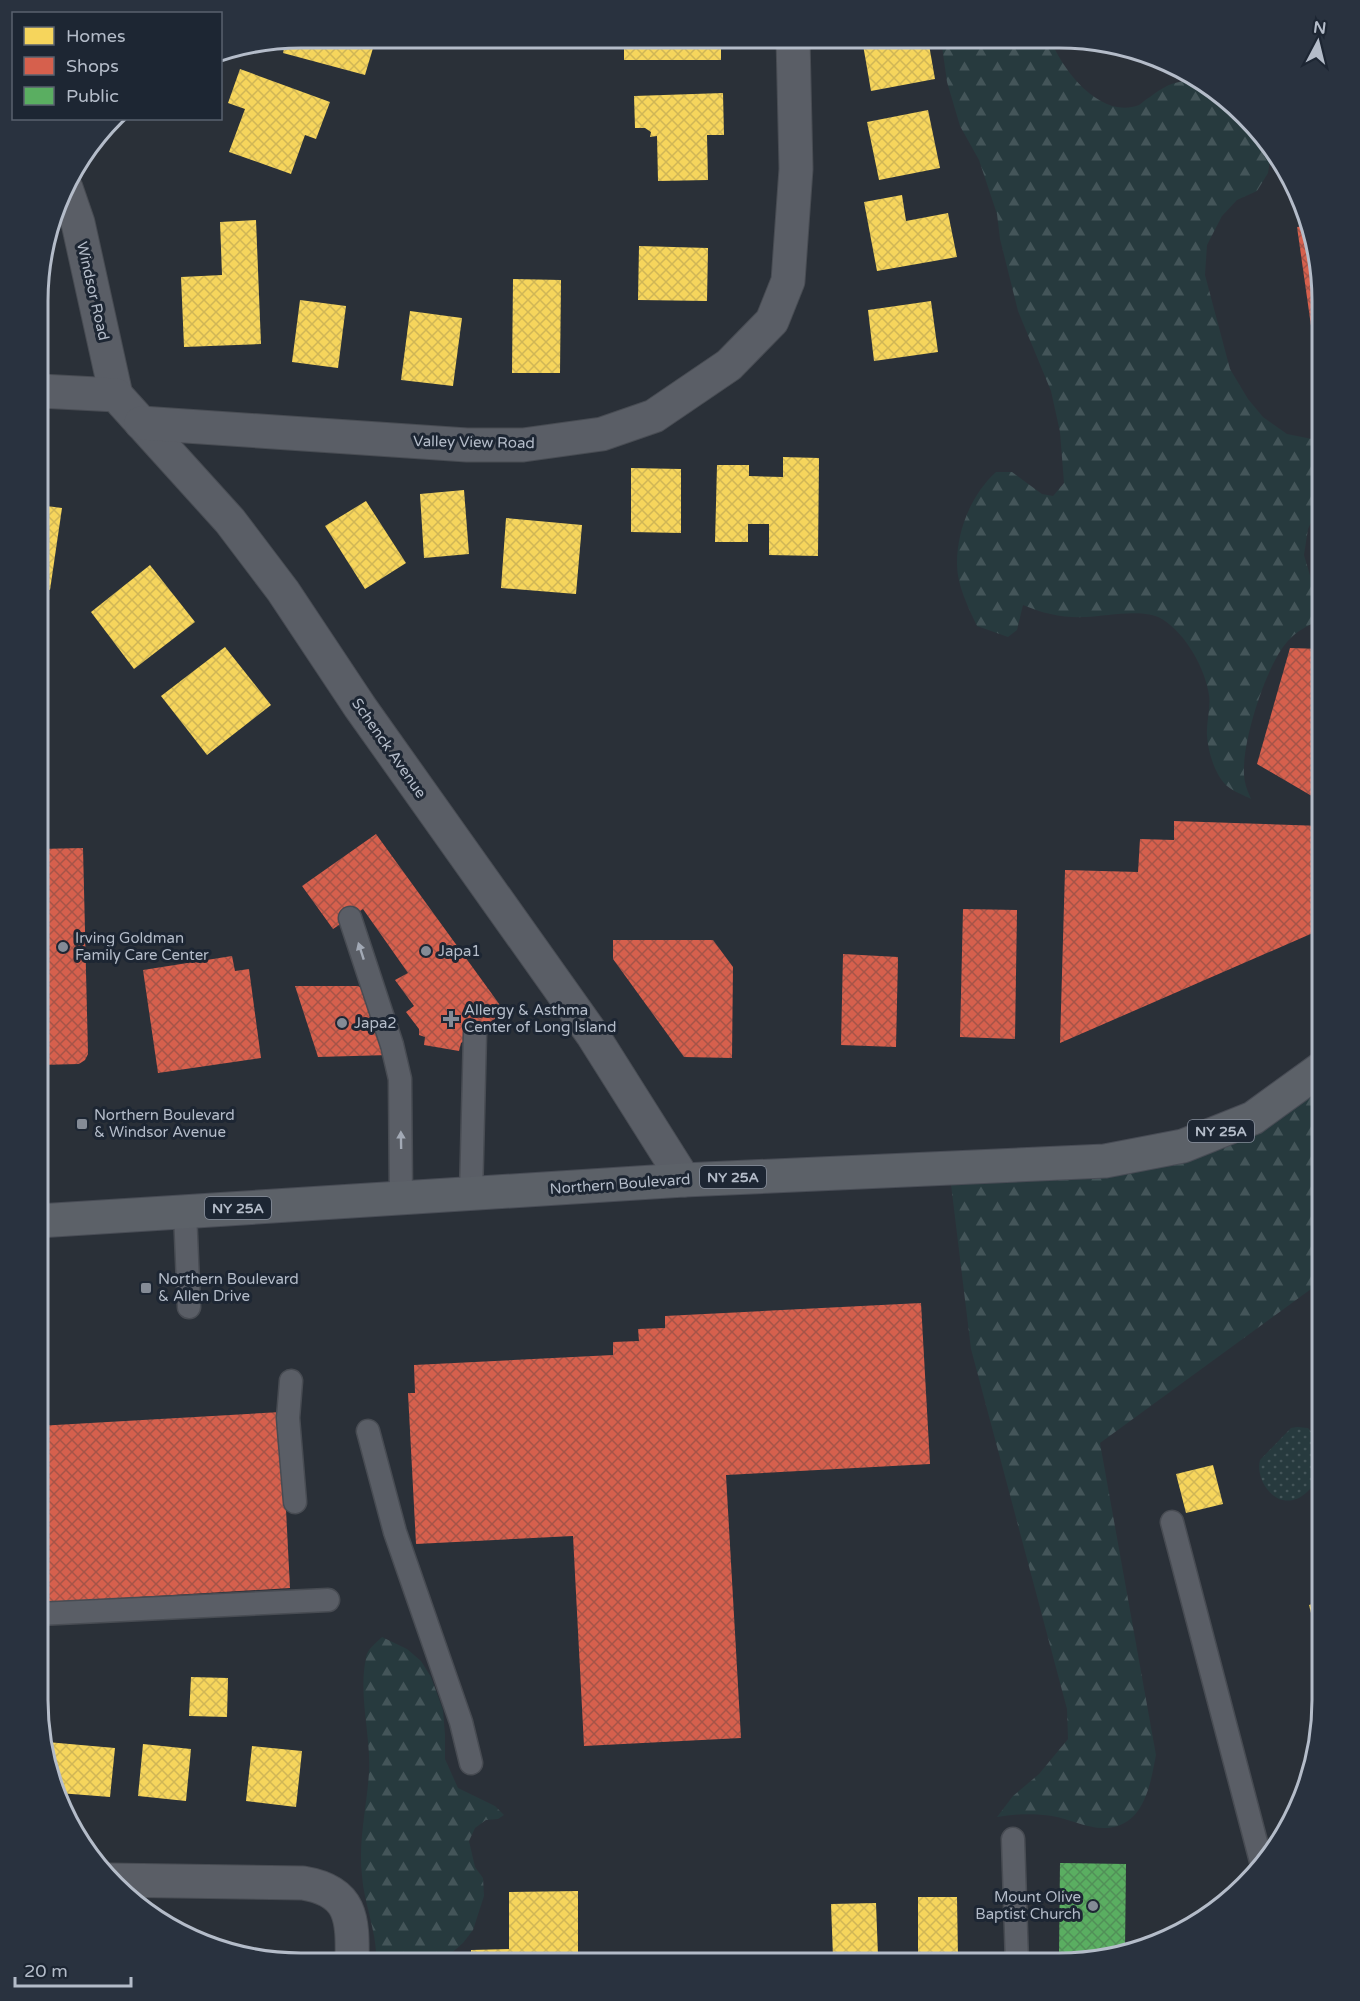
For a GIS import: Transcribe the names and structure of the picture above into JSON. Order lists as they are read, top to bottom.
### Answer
{
  "streets": {
    "main road": ["NY 25A", "Northern Boulevard"],
    "street": ["Windsor Road", "Valley View Road", "Schenck Avenue"]
  },
  "crossings": [
    ["Windsor Road", "Schenck Avenue"],
    ["Valley View Road", "Schenck Avenue"],
    ["Schenck Avenue", "Northern Boulevard"]
  ],
  "places": {
    "other": [
      "Irving Goldman Family Care Center",
      "Japa1",
      "Japa2",
      "Mount Olive Baptist Church"
    ],
    "health": ["Allergy & Asthma Center of Long Island"],
    "transit": ["Northern Boulevard & Windsor Avenue", "Northern Boulevard & Allen Drive"]
  },
  "legend": ["Homes", "Shops", "Public"],
  "scale_bar": "20 m",
  "north": "top"
}
